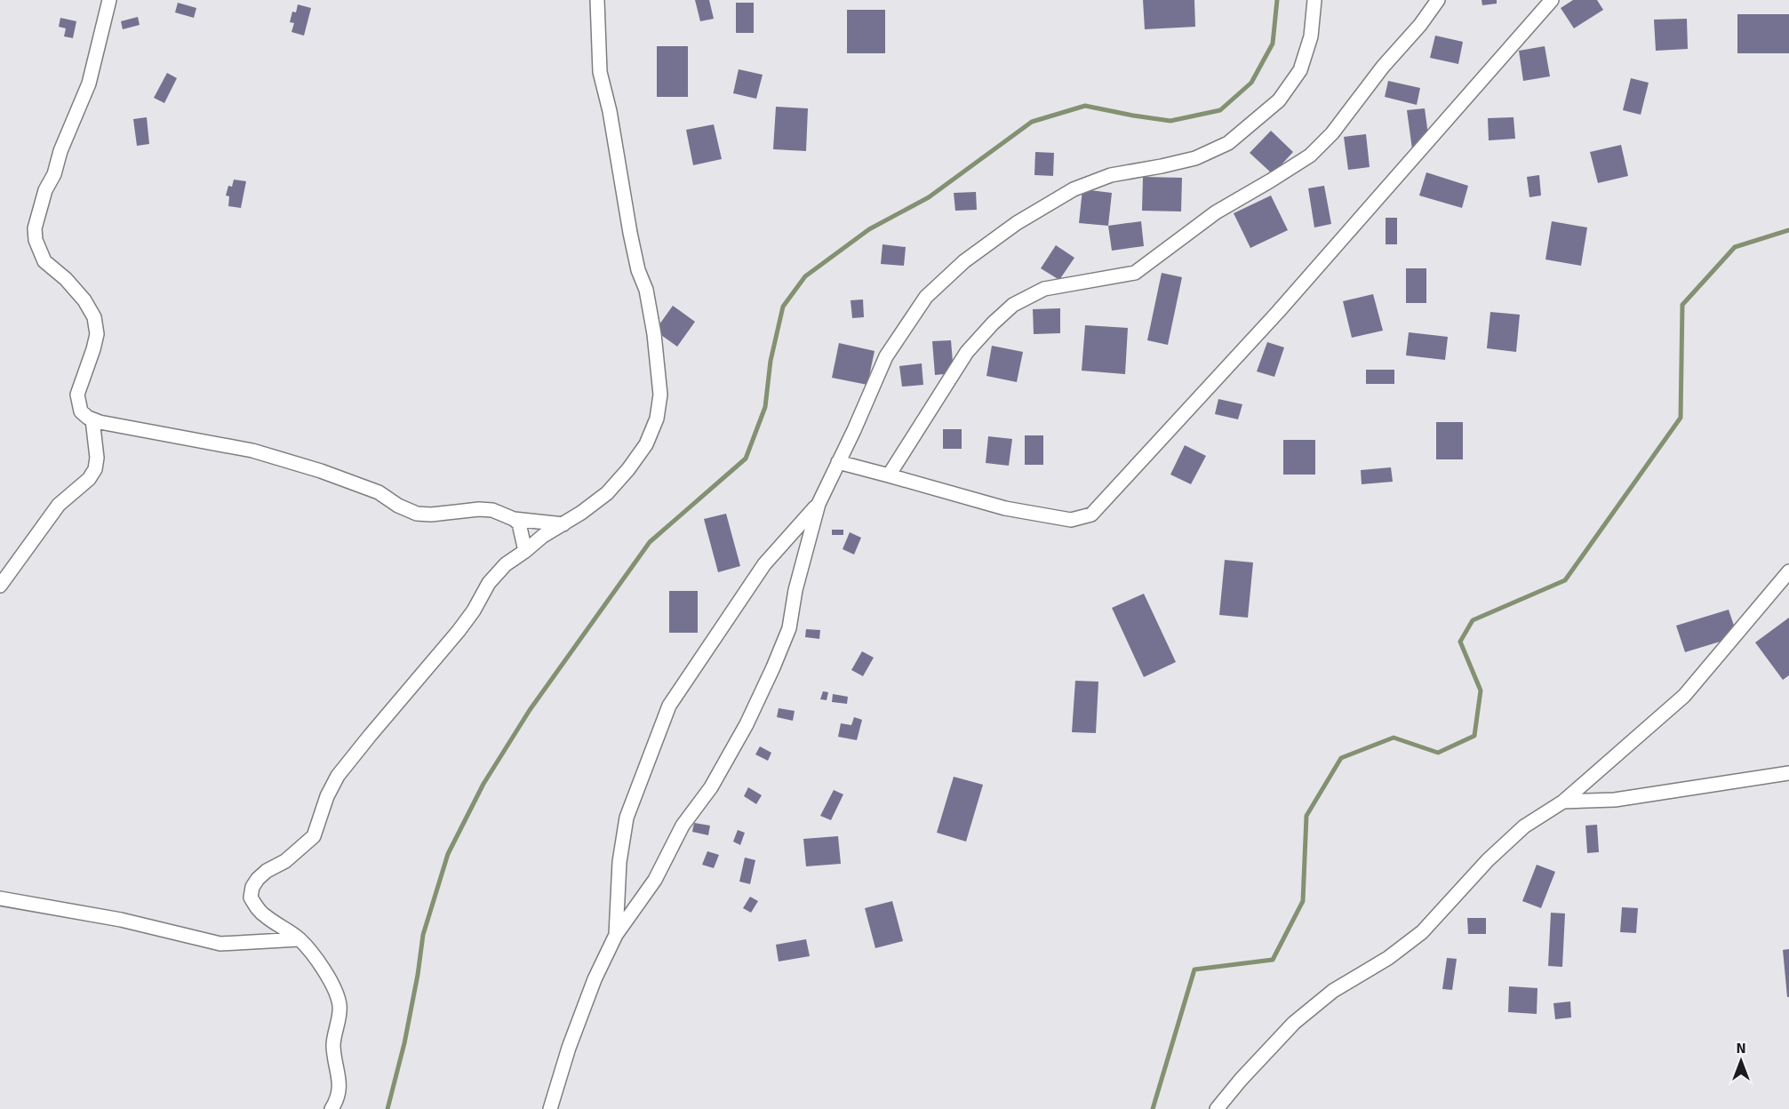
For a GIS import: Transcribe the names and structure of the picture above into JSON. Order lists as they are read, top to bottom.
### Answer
{
  "north": "top"
}
